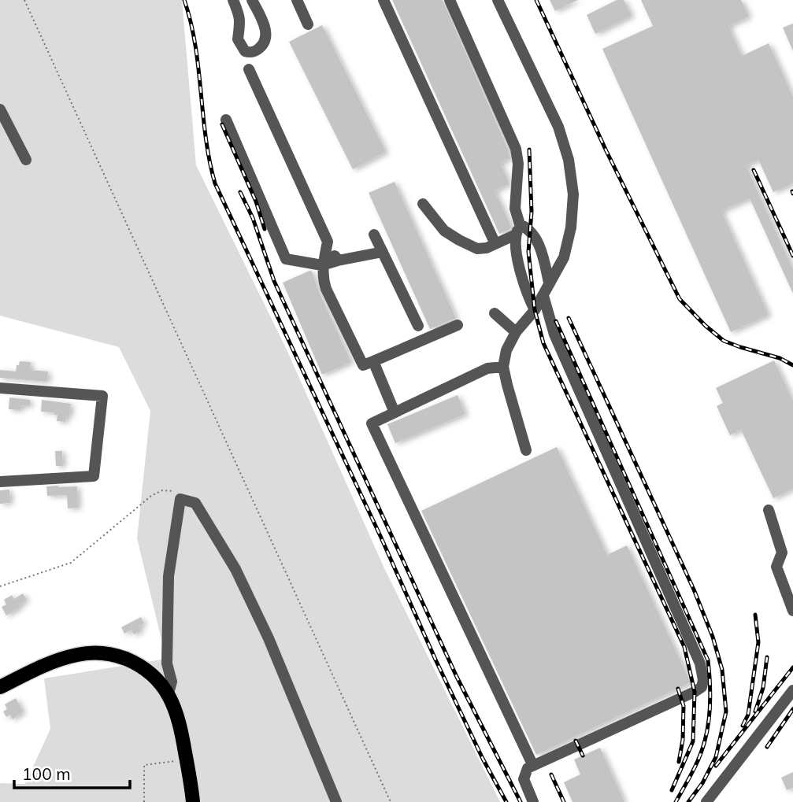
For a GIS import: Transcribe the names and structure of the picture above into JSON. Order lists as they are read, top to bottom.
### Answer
{
  "scale_bar": "100 m"
}
